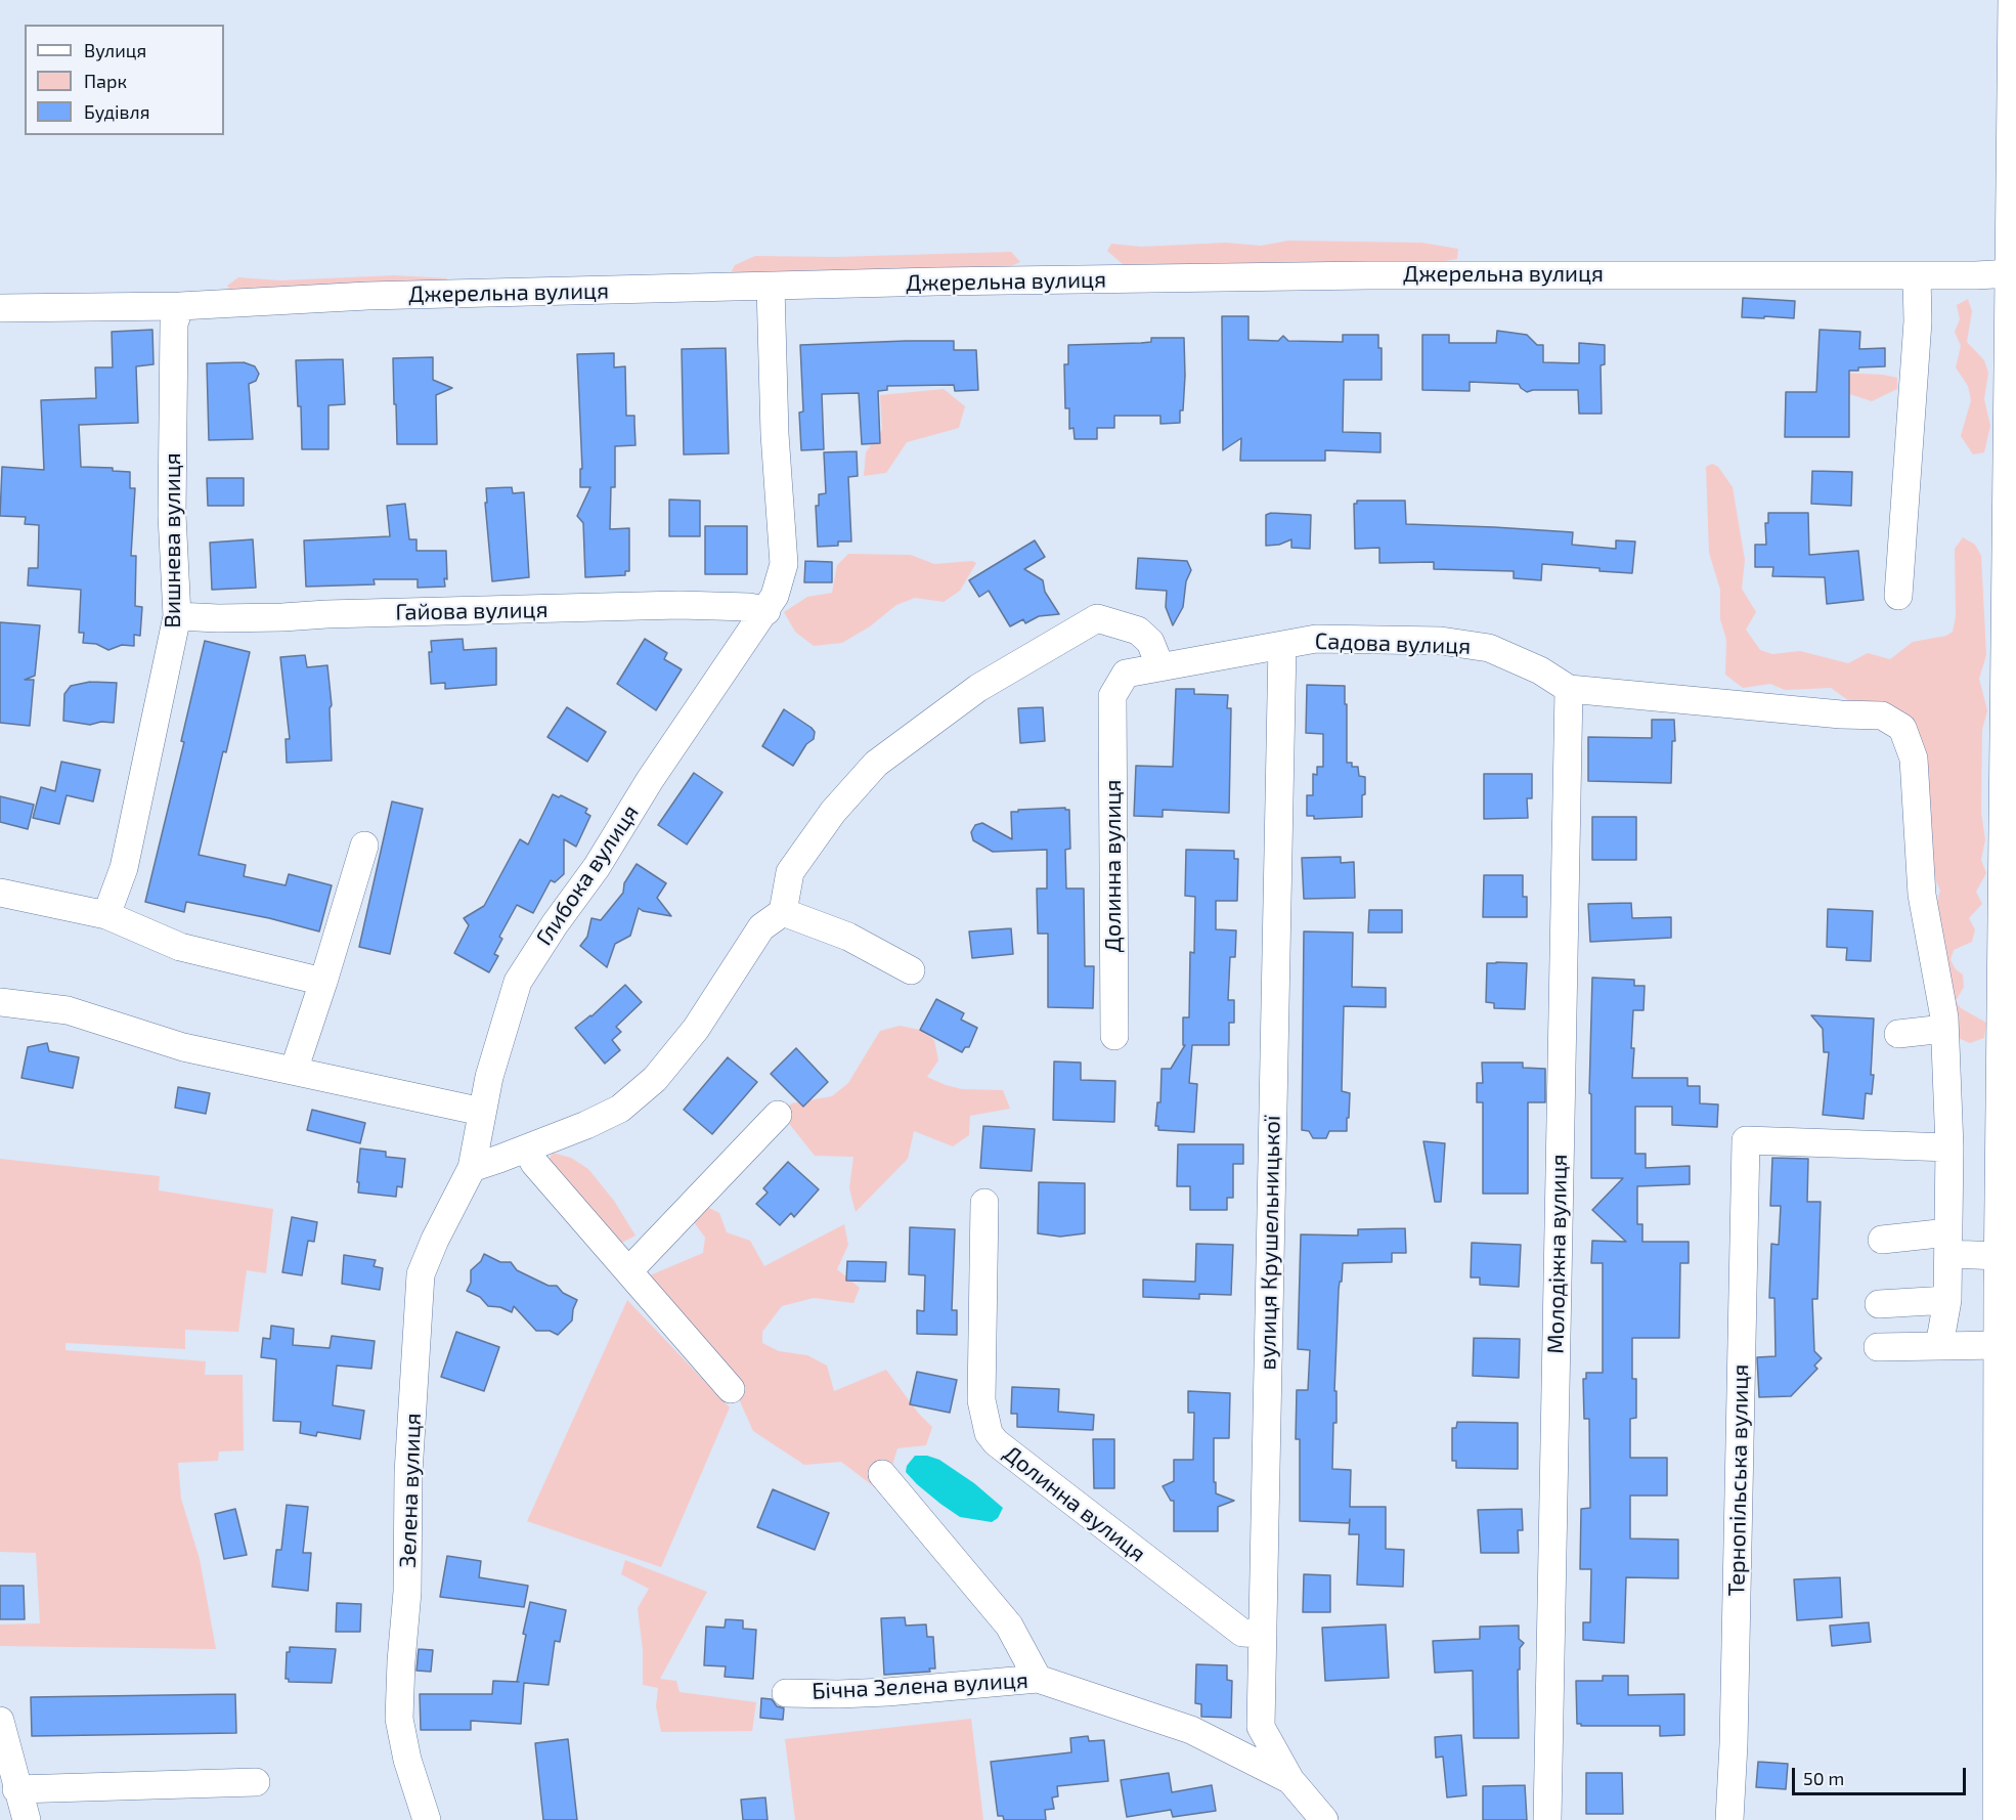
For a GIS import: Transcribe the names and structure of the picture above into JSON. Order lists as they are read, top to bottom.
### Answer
{
  "streets": {
    "street": [
      "Джерельна вулиця",
      "Вишнева вулиця",
      "Гайова вулиця",
      "Садова вулиця",
      "Долинна вулиця",
      "Глибока вулиця",
      "вулиця Крушельницької",
      "Молодіжна вулиця",
      "Тернопільська вулиця",
      "Зелена вулиця",
      "Бічна Зелена вулиця"
    ]
  },
  "crossings": [
    ["Джерельна вулиця", "Вишнева вулиця"],
    ["Джерельна вулиця", "Глибока вулиця"],
    ["Вишнева вулиця", "Гайова вулиця"],
    ["Гайова вулиця", "Глибока вулиця"],
    ["Садова вулиця", "Долинна вулиця"],
    ["Садова вулиця", "вулиця Крушельницької"],
    ["Садова вулиця", "Молодіжна вулиця"],
    ["Долинна вулиця", "вулиця Крушельницької"],
    ["Глибока вулиця", "Зелена вулиця"],
    ["вулиця Крушельницької", "Бічна Зелена вулиця"]
  ],
  "legend": ["Вулиця", "Парк", "Будівля"],
  "scale_bar": "50 m"
}
